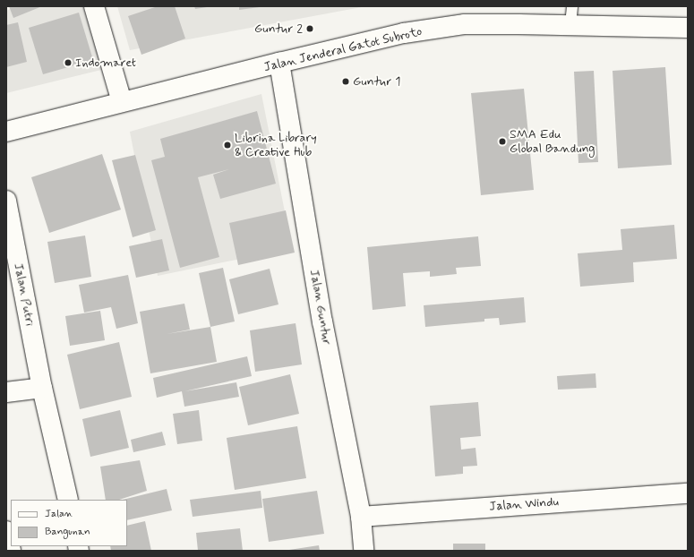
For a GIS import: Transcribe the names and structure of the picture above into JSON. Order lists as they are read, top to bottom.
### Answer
{
  "streets": {
    "street": [
      "Jalan Jenderal Gatot Subroto",
      "Jalan Putri",
      "Jalan Guntur",
      "Jalan Windu"
    ]
  },
  "crossings": [
    ["Jalan Jenderal Gatot Subroto", "Jalan Guntur"],
    ["Jalan Guntur", "Jalan Windu"]
  ],
  "places": [
    "Guntur 2",
    "Indomaret",
    "Guntur 1",
    "SMA Edu Global Bandung",
    "Librina Library & Creative Hub"
  ],
  "legend": ["Jalan", "Bangunan"]
}
